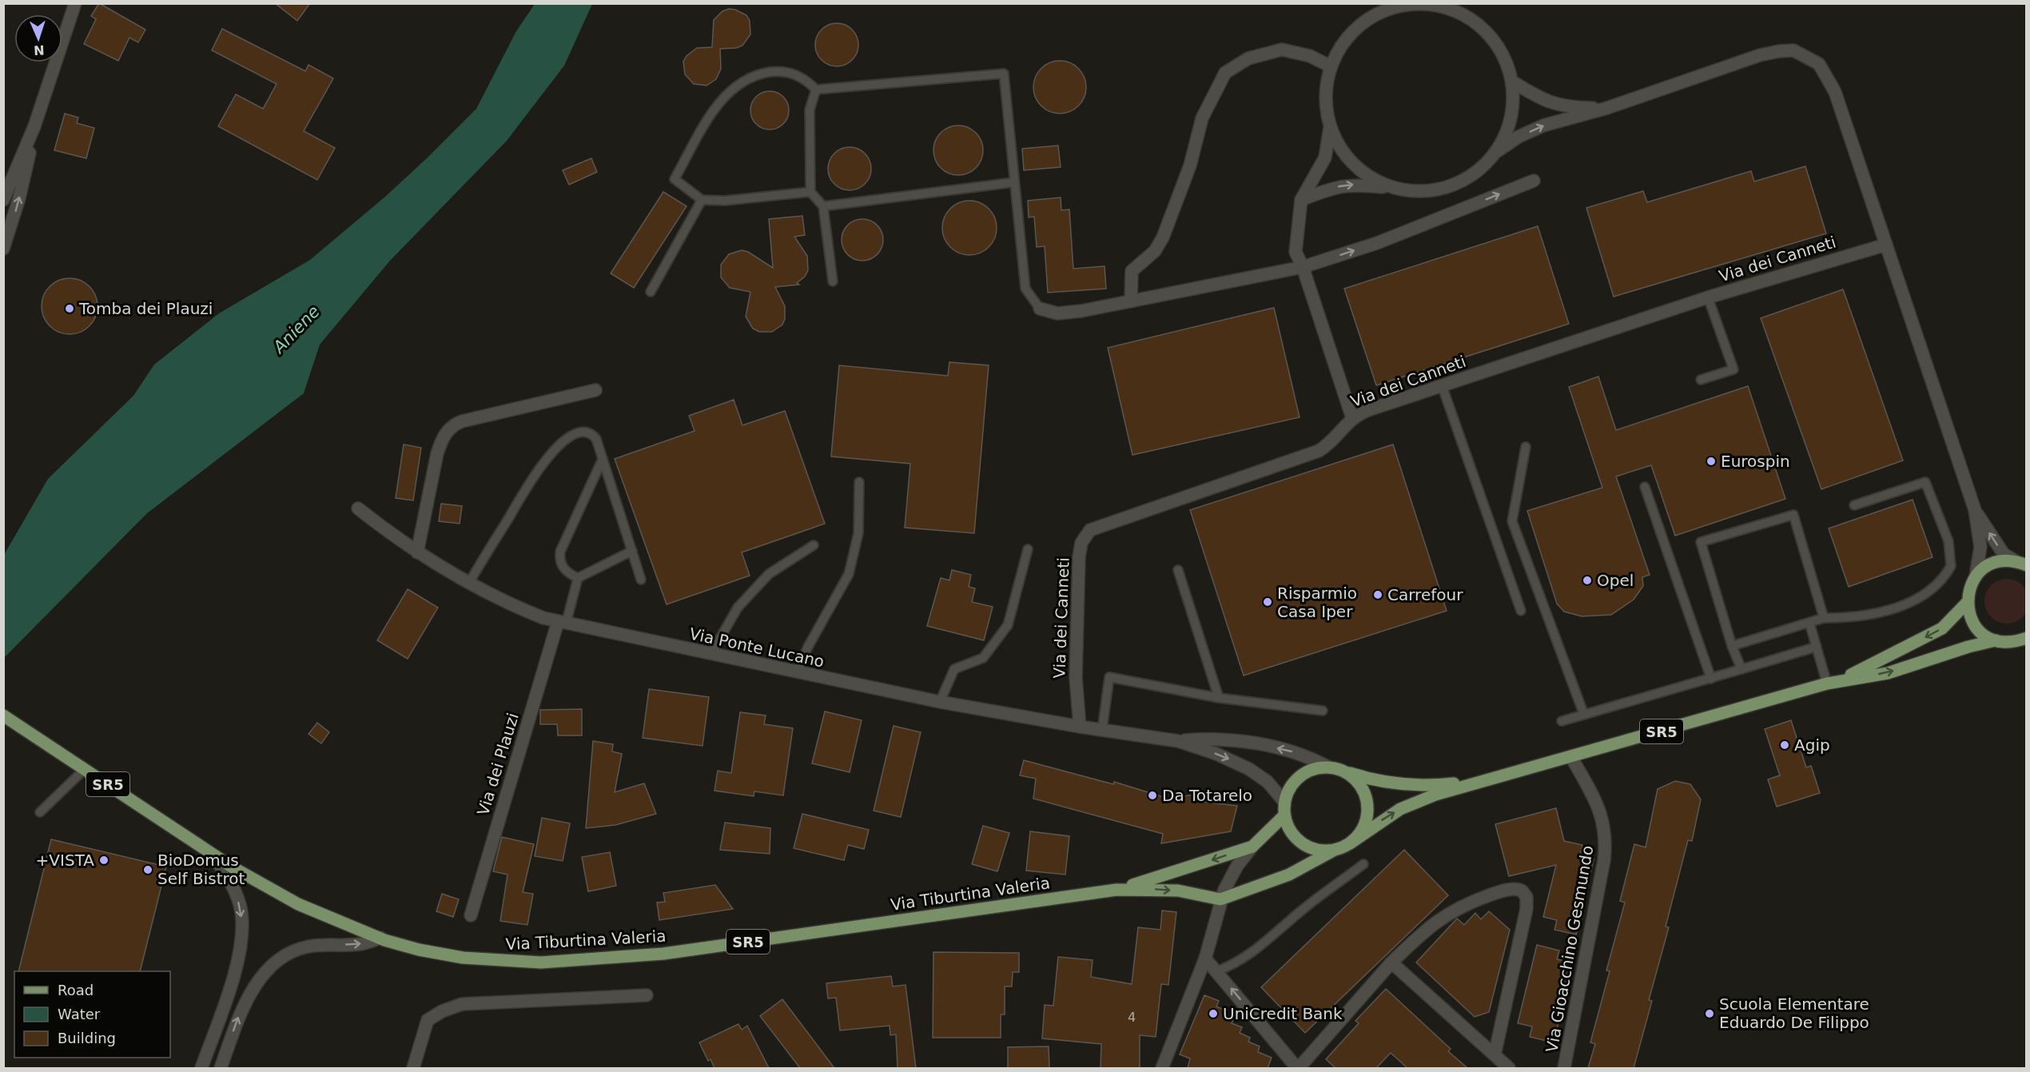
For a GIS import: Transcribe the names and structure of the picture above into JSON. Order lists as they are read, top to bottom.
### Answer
{
  "streets": {
    "main road": ["SR5", "Via Tiburtina Valeria"],
    "street": [
      "Via dei Canneti",
      "Via Ponte Lucano",
      "Via dei Plauzi",
      "Via Gioacchino Gesmundo"
    ]
  },
  "crossings": [
    ["Via dei Canneti", "Via Ponte Lucano"],
    ["Via Ponte Lucano", "Via dei Plauzi"],
    ["Via Ponte Lucano", "Via Tiburtina Valeria"],
    ["Via Tiburtina Valeria", "Via Gioacchino Gesmundo"]
  ],
  "water": ["Aniene"],
  "places": [
    "Tomba dei Plauzi",
    "Eurospin",
    "Opel",
    "Carrefour",
    "Risparmio Casa Iper",
    "Agip",
    "Da Totarelo",
    "+VISTA",
    "BioDomus Self Bistrot",
    "UniCredit Bank",
    "Scuola Elementare Eduardo De Filippo"
  ],
  "house_numbers": ["4"],
  "legend": ["Road", "Water", "Building"],
  "north": "bottom"
}
